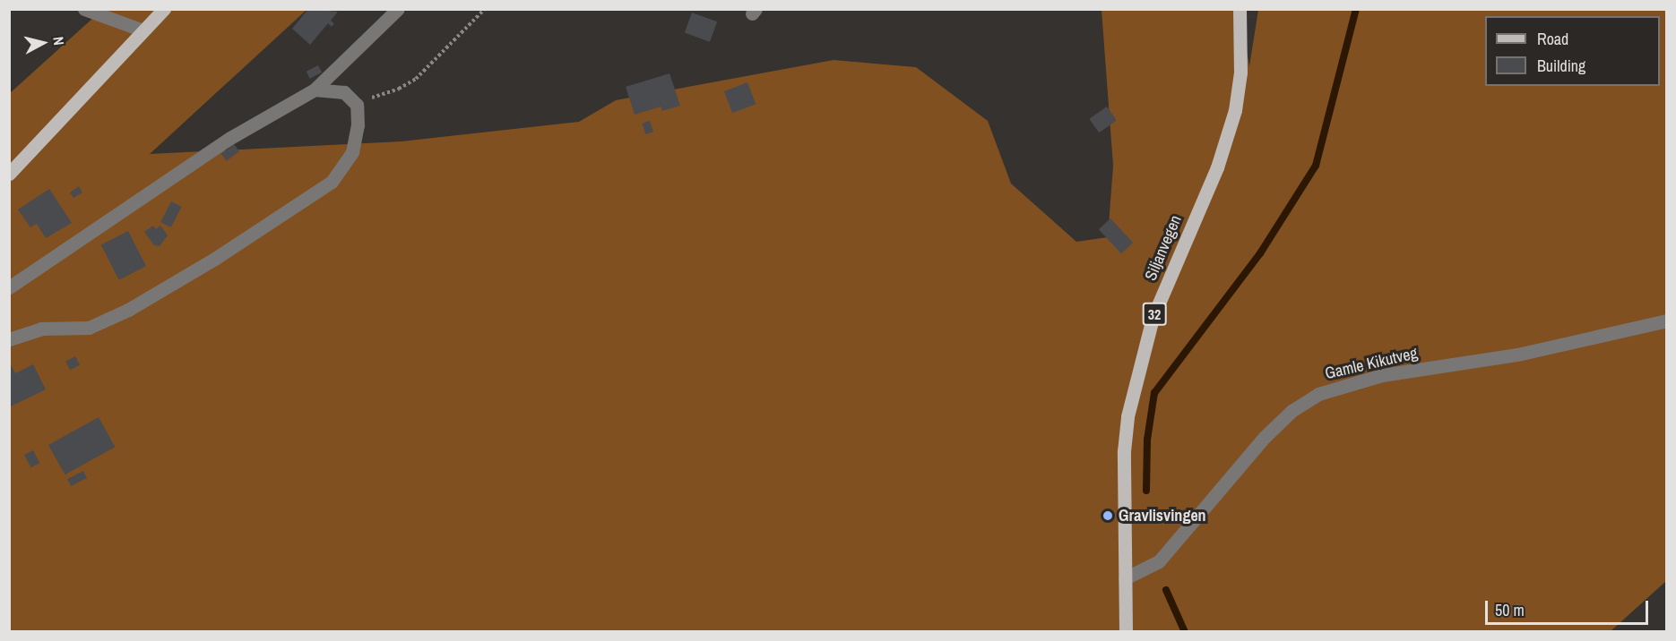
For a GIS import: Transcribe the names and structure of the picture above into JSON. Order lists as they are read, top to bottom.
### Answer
{
  "streets": {
    "main road": ["Siljanvegen", "32"],
    "street": ["Gamle Kikutveg"]
  },
  "crossings": [
    ["Siljanvegen", "Gamle Kikutveg"]
  ],
  "places": ["Gravlisvingen"],
  "legend": ["Road", "Building"],
  "scale_bar": "50 m",
  "north": "right"
}
